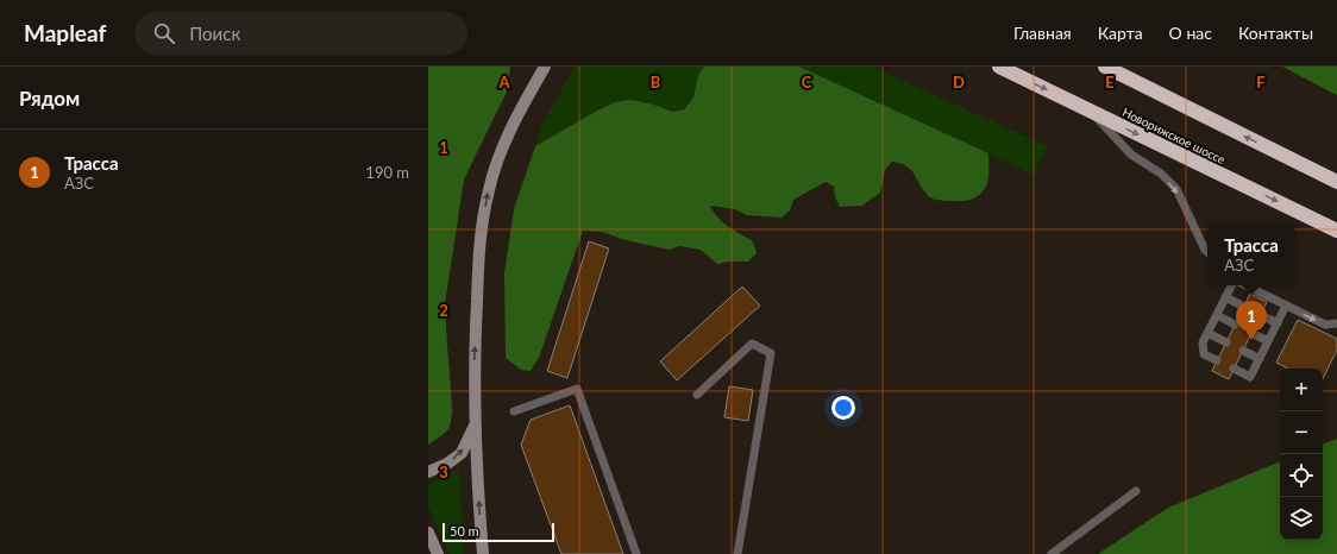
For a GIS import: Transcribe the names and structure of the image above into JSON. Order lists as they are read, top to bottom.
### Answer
{
  "streets": {
    "highway": ["Новорижское шоссе"]
  },
  "scale_bar": "50 m",
  "page": {
    "header": "Mapleaf",
    "search": "Поиск",
    "nav": [
      "Главная",
      "Карта",
      "О нас",
      "Контакты"
    ],
    "heading": "Рядом",
    "list": [
      {
        "mark": "1",
        "name": "Трасса",
        "note": "АЗС",
        "value": "190 m"
      }
    ],
    "popup": ["Трасса", "АЗС"],
    "pins": "1",
    "map_buttons": ["+", "−"],
    "scale": "50 m"
  },
  "grid": {
    "columns": [
      "A",
      "B",
      "C",
      "D",
      "E",
      "F"
    ],
    "rows": ["1", "2", "3"]
  }
}
